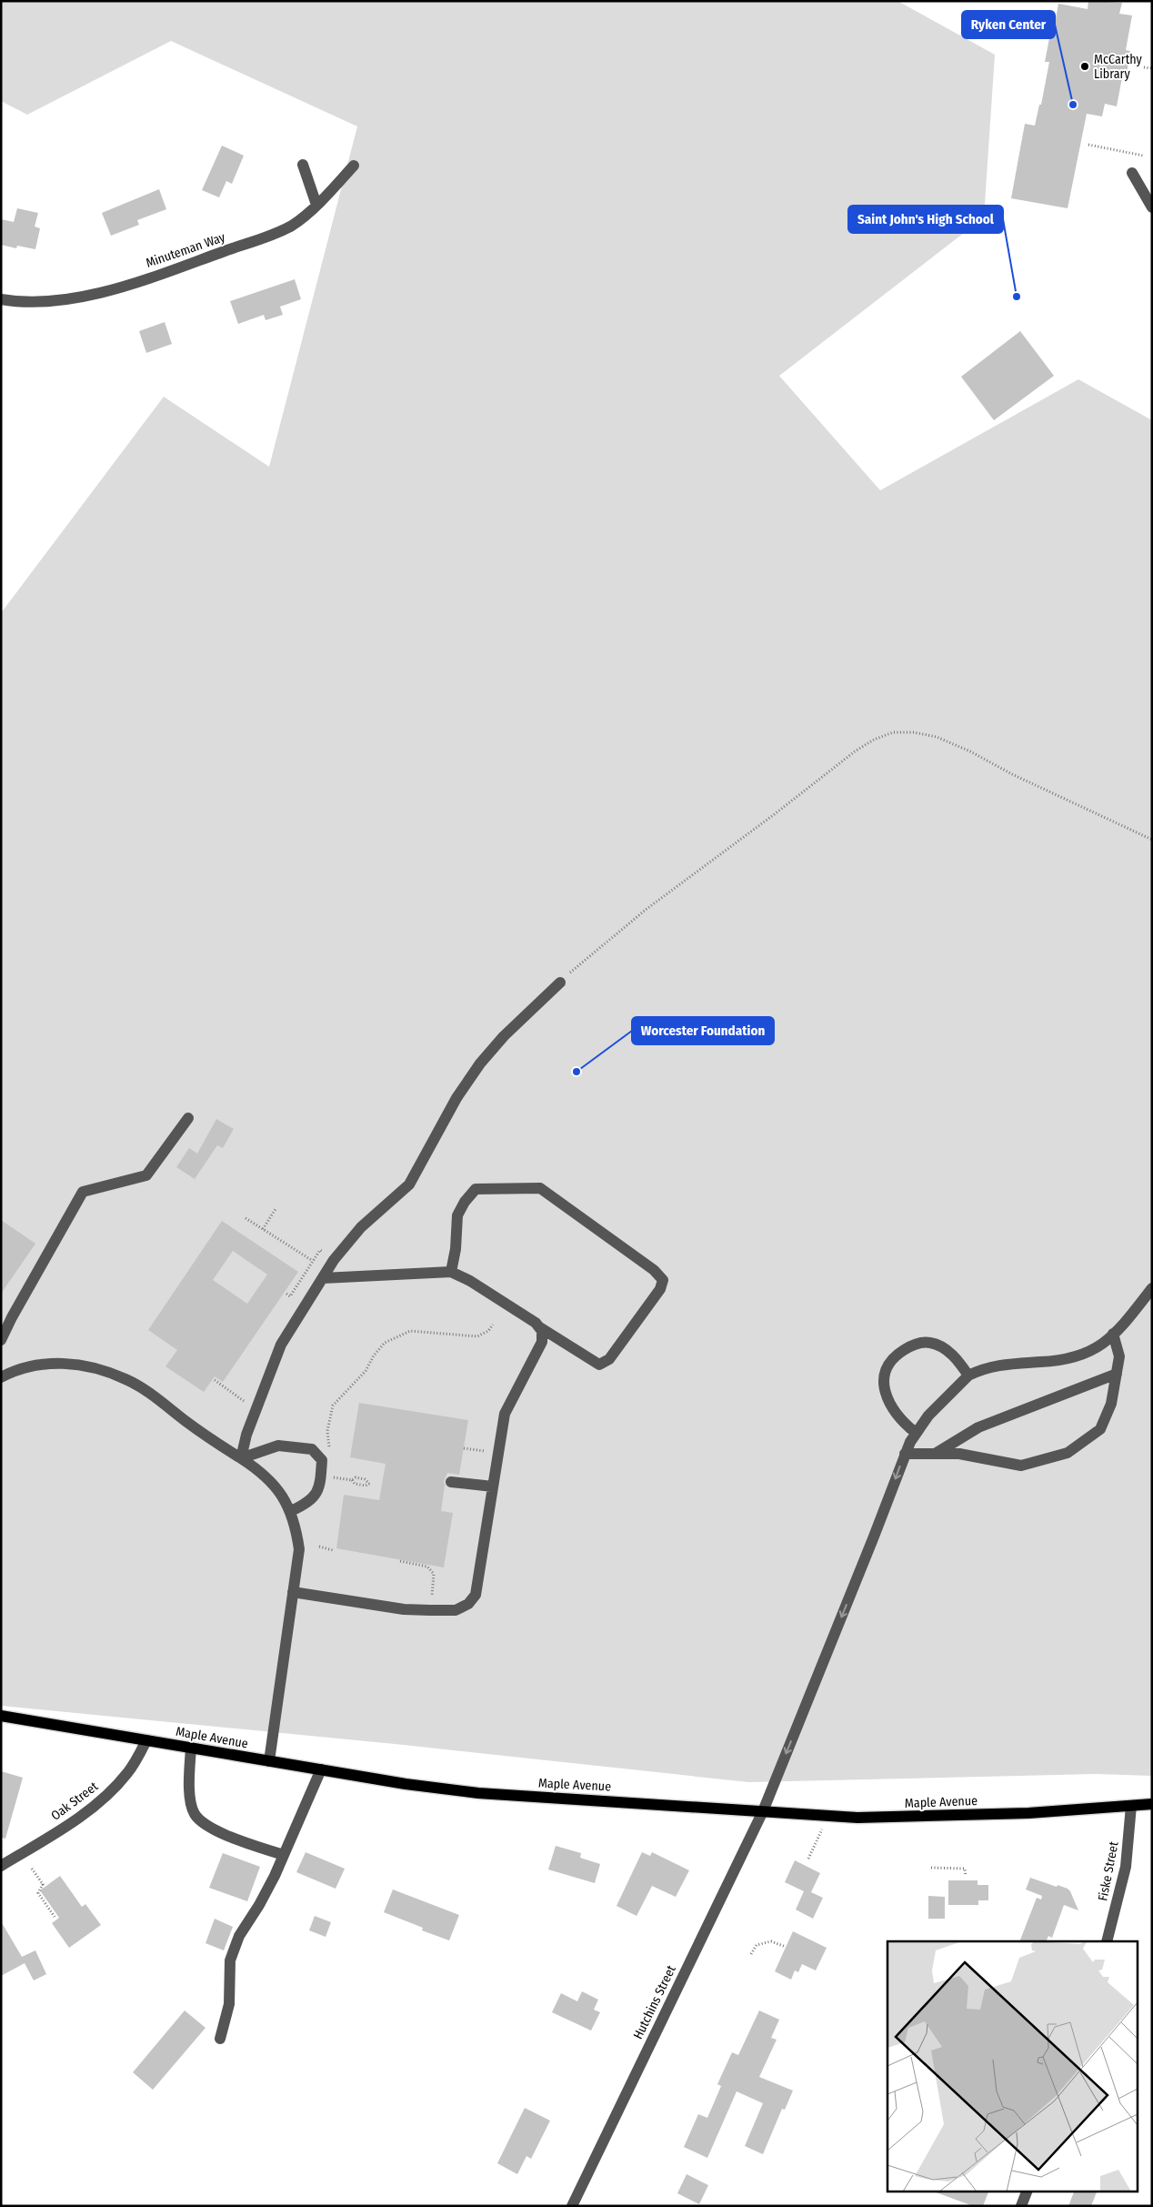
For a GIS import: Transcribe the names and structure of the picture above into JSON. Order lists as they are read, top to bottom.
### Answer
{
  "streets": {
    "main road": ["Maple Avenue"],
    "street": [
      "Minuteman Way",
      "Oak Street",
      "Fiske Street",
      "Hutchins Street"
    ]
  },
  "crossings": [
    ["Maple Avenue", "Oak Street"],
    ["Maple Avenue", "Fiske Street"],
    ["Maple Avenue", "Hutchins Street"]
  ],
  "one_way": ["Hutchins Street"],
  "places": [
    "McCarthy Library",
    "Ryken Center",
    "Saint John's High School",
    "Worcester Foundation"
  ]
}
